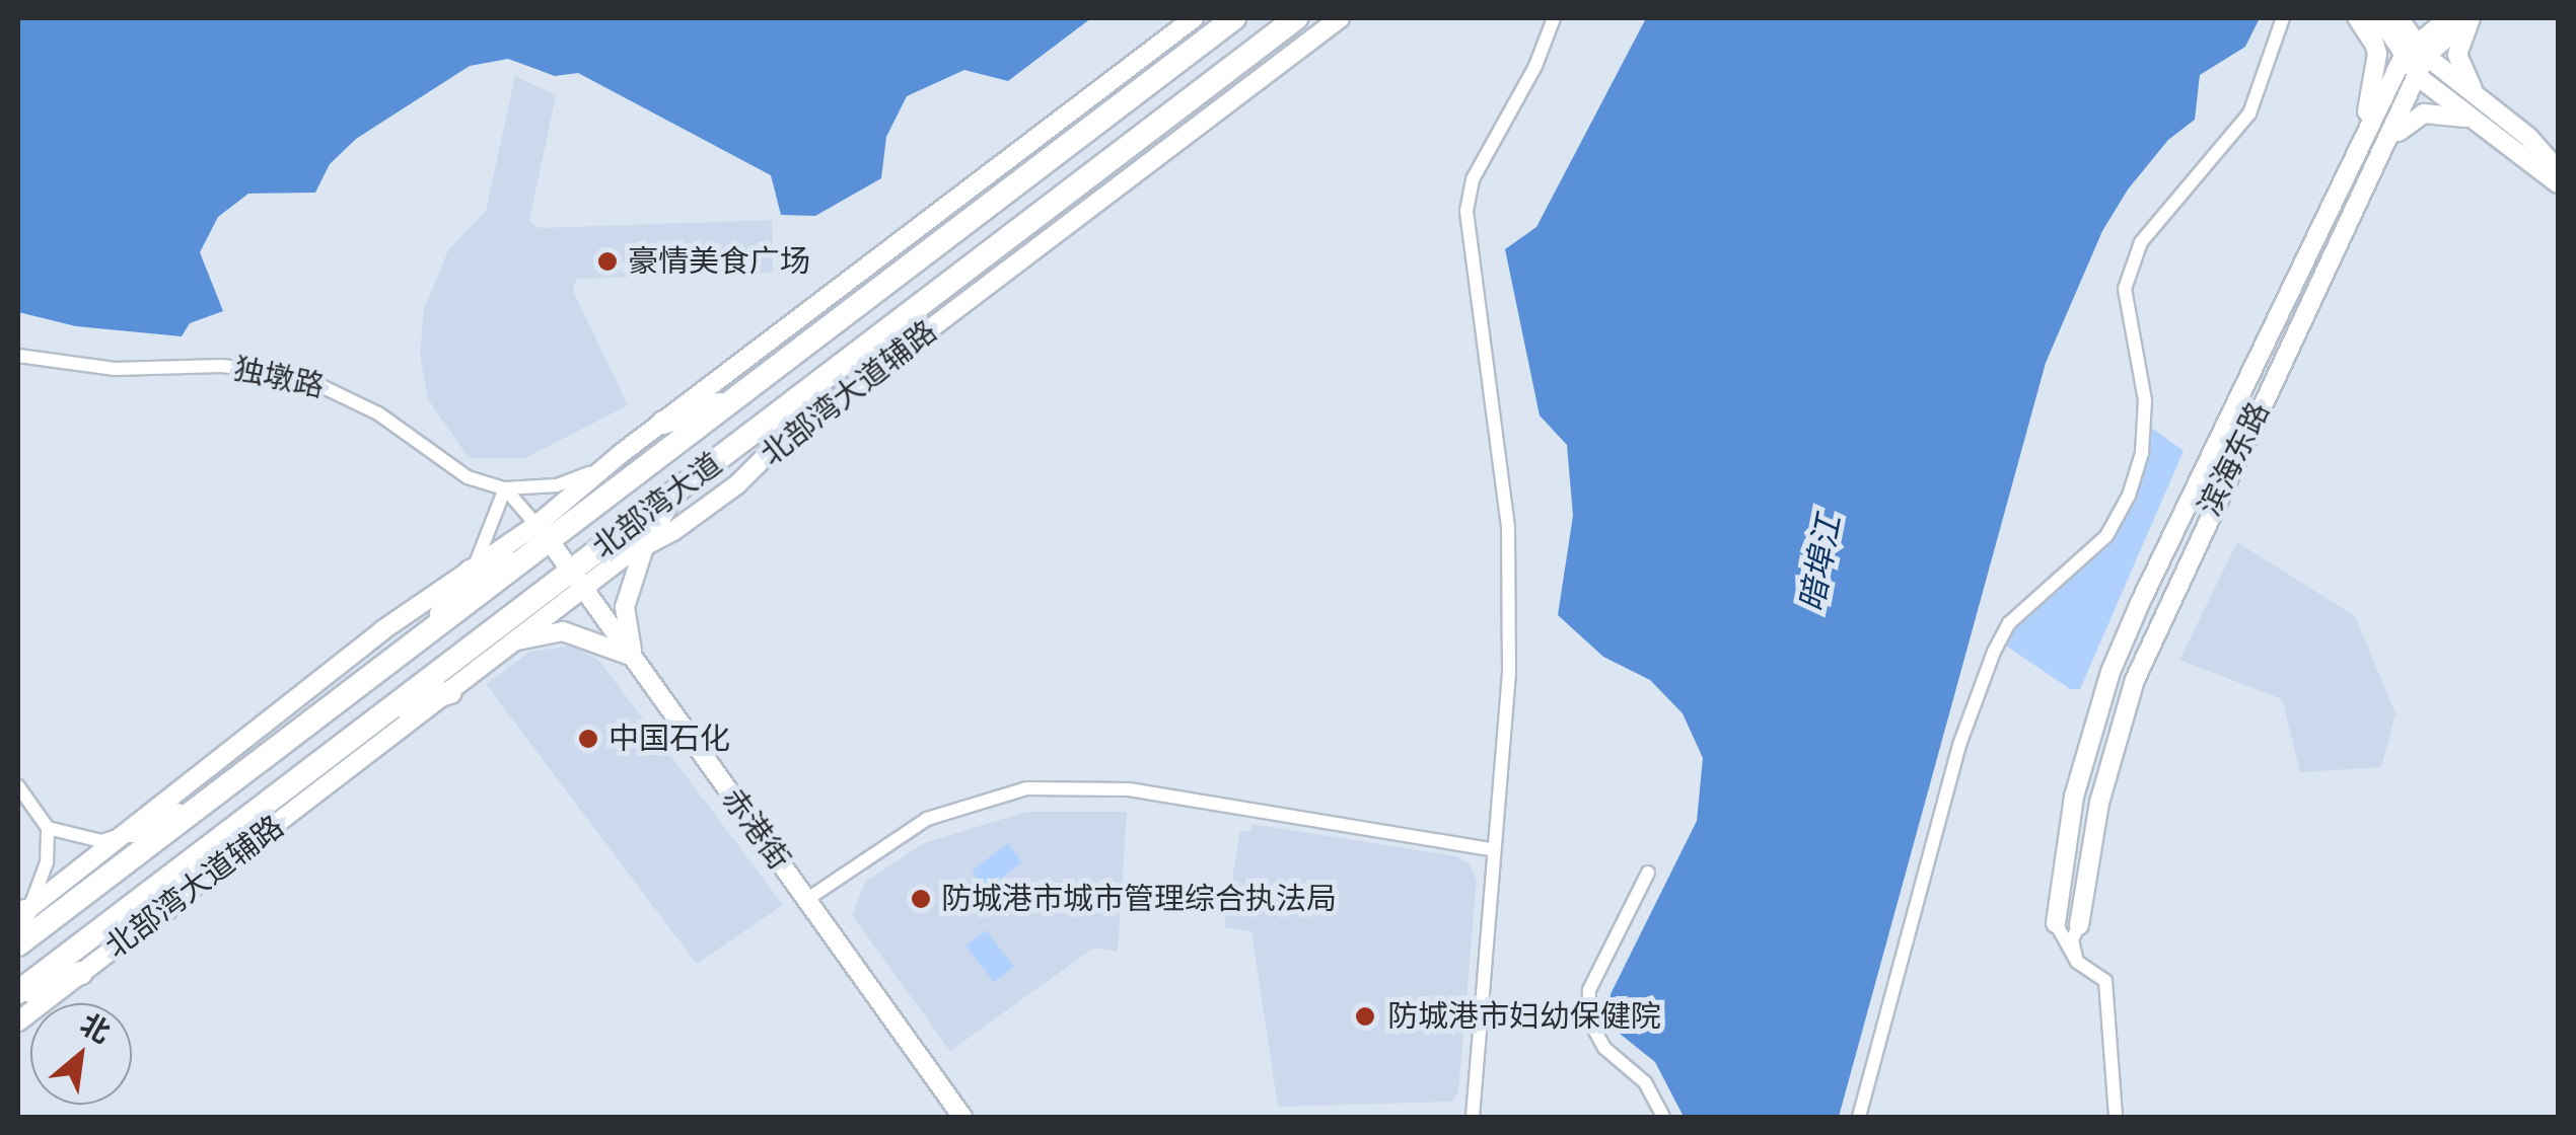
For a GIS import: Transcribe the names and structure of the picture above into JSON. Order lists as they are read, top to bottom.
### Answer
{
  "streets": {
    "highway": ["北部湾大道"],
    "main road": ["北部湾大道辅路", "滨海东路", "赤港街"],
    "street": ["独墩路"]
  },
  "crossings": [
    ["独墩路", "北部湾大道"],
    ["独墩路", "赤港街"],
    ["北部湾大道辅路", "北部湾大道"],
    ["北部湾大道辅路", "赤港街"],
    ["北部湾大道", "赤港街"]
  ],
  "water": ["暗埠江"],
  "places": [
    "豪情美食广场",
    "中国石化",
    "防城港市城市管理综合执法局",
    "防城港市妇幼保健院"
  ],
  "north": "top right"
}
